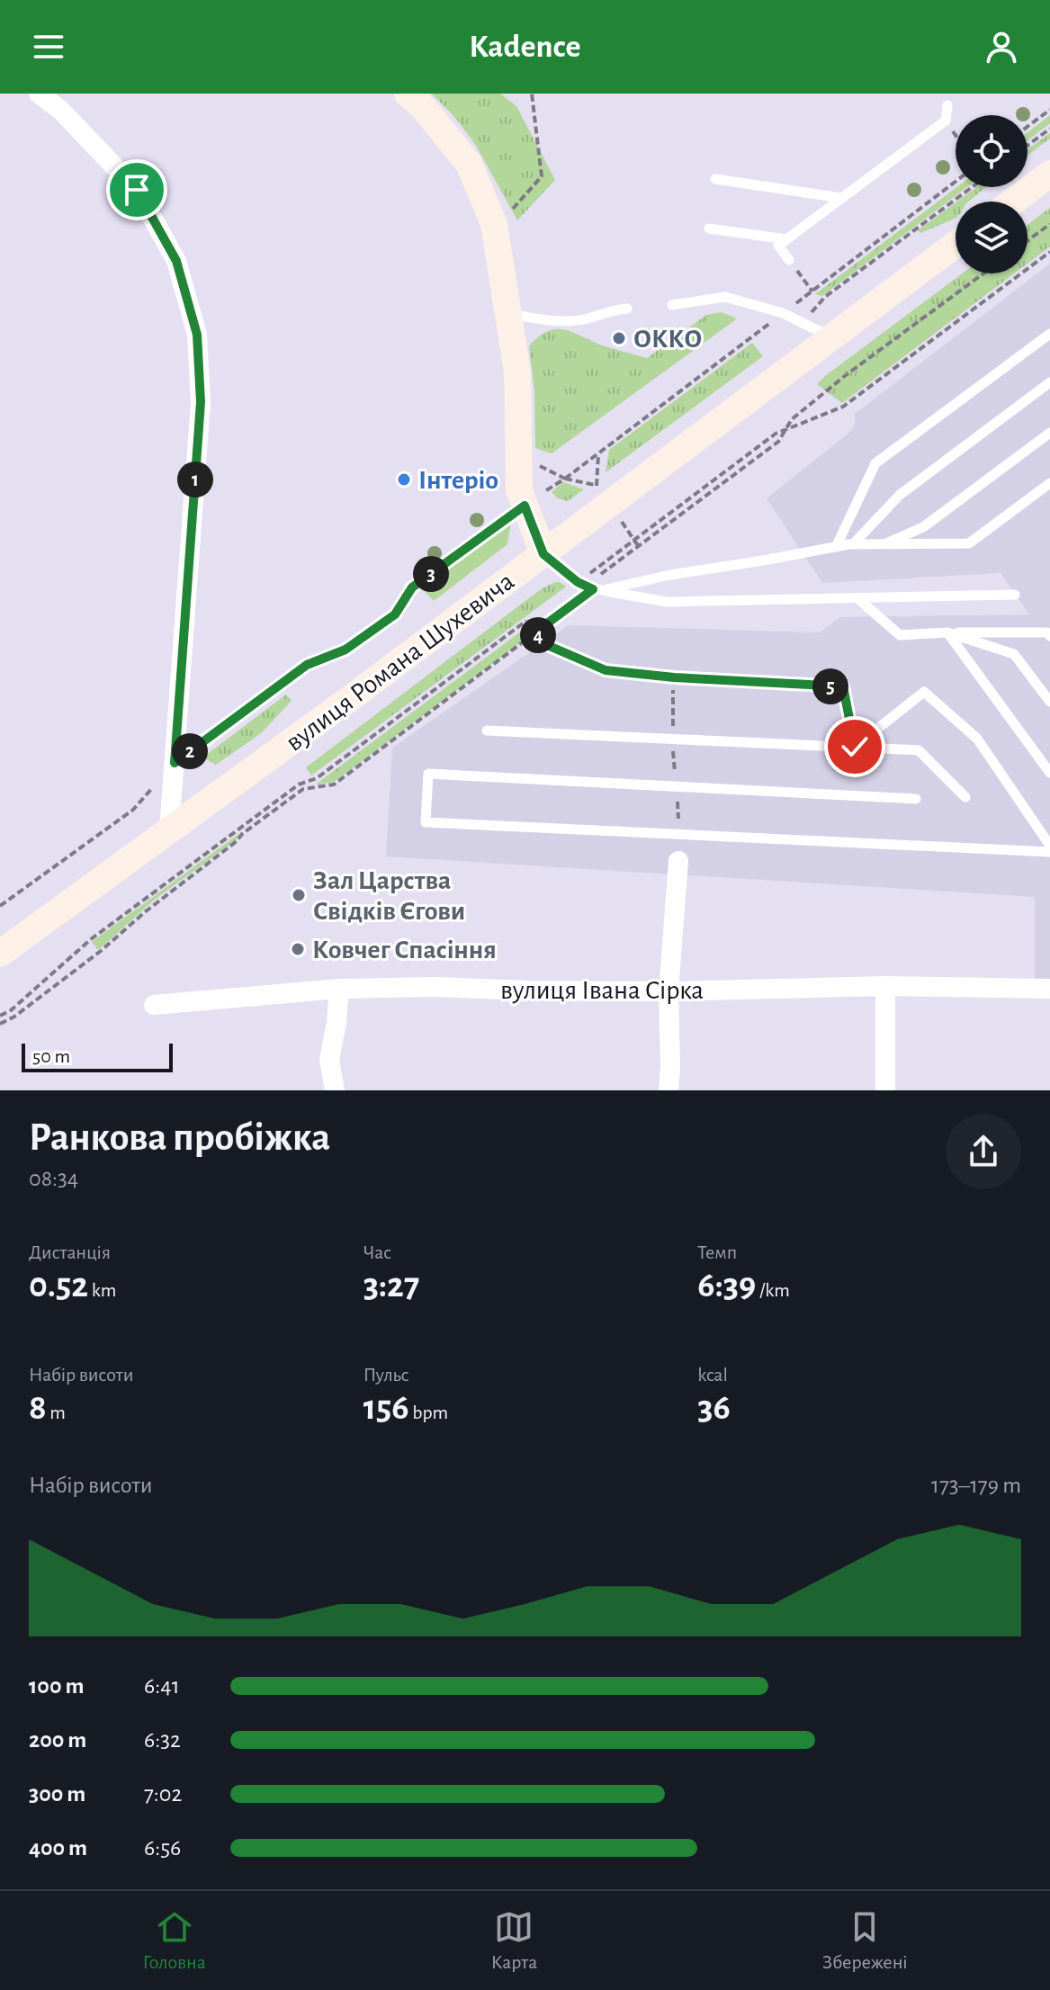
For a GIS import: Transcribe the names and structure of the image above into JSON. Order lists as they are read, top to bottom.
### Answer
{
  "streets": {
    "main road": ["вулиця Романа Шухевича"],
    "street": ["вулиця Івана Сірка"]
  },
  "places": [
    "ОККО",
    "Інтеріо",
    "Зал Царства Свідків Єгови",
    "Ковчег Спасіння"
  ],
  "scale_bar": "50 m",
  "page": {
    "header": "Kadence",
    "pins": [
      "1",
      "3",
      "4",
      "5",
      "2"
    ],
    "scale": "50 m",
    "heading": ["Ранкова пробіжка", "08:34"],
    "stats": [
      ["Дистанція", "0.52 km"],
      ["Час", "3:27"],
      ["Темп", "6:39 /km"],
      ["Набір висоти", "8 m"],
      ["Пульс", "156 bpm"],
      ["kcal", "36"]
    ],
    "chart": ["Набір висоти", "173–179 m"],
    "list": [
      {
        "name": "100 m",
        "note": "6:41"
      },
      {
        "name": "200 m",
        "note": "6:32"
      },
      {
        "name": "300 m",
        "note": "7:02"
      },
      {
        "name": "400 m",
        "note": "6:56"
      }
    ],
    "tabs": ["Головна", "Карта", "Збережені"]
  }
}
